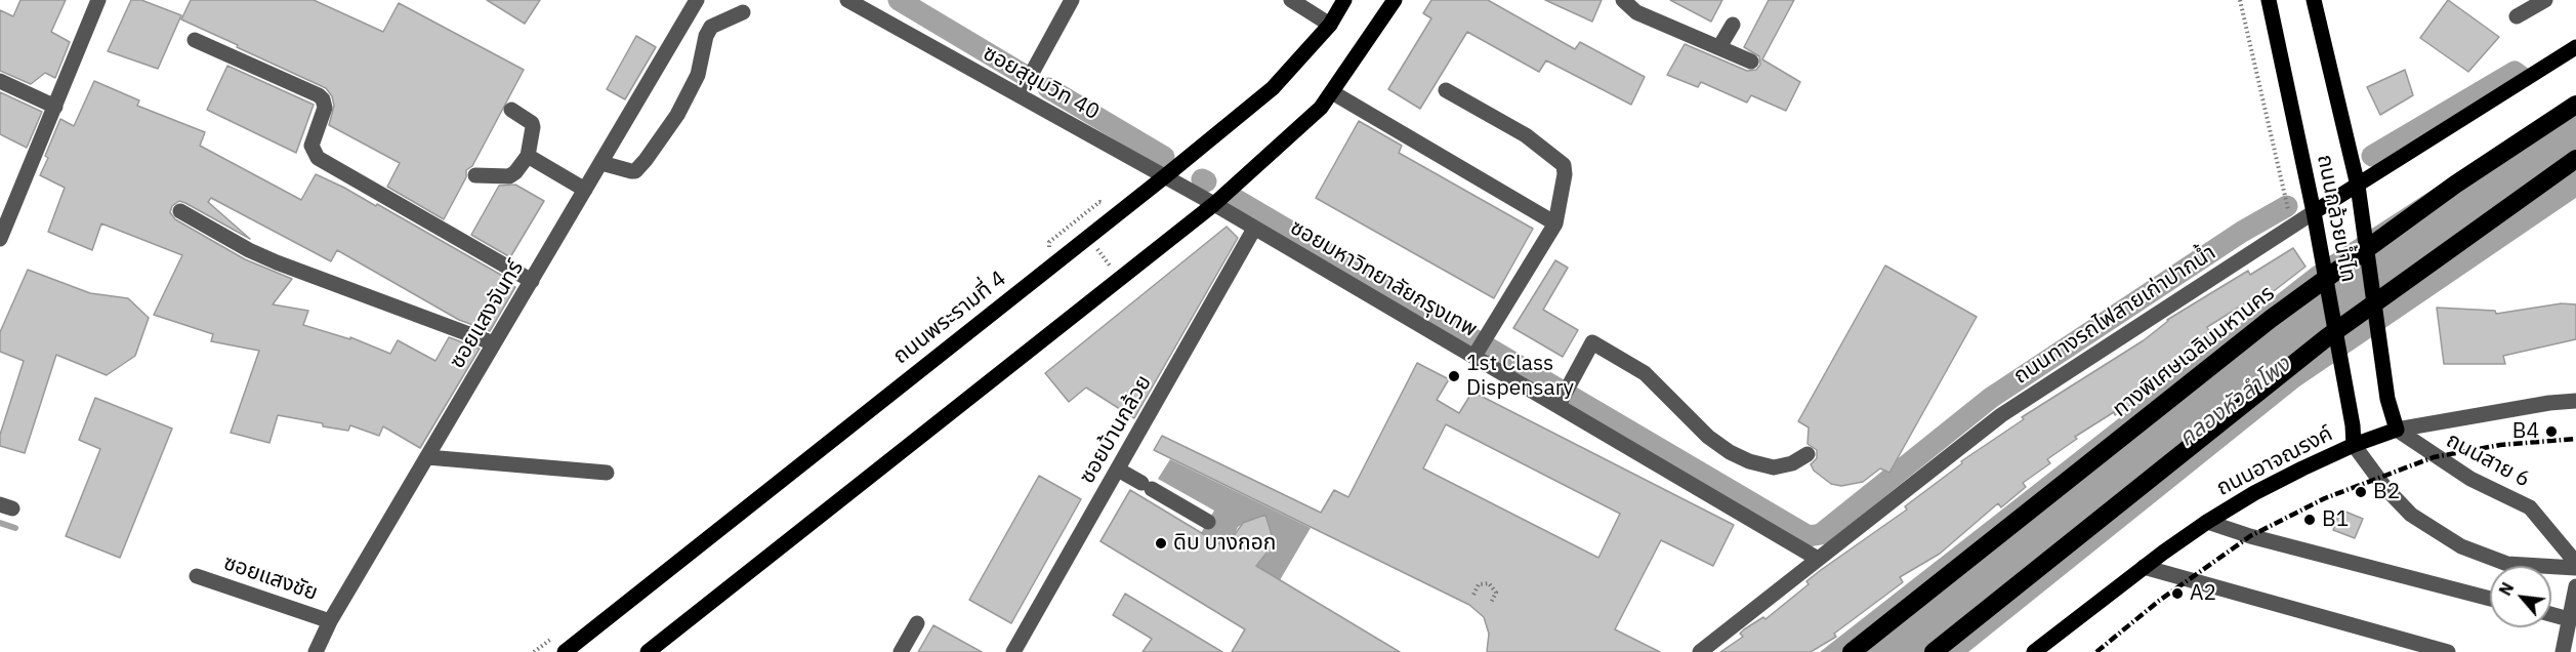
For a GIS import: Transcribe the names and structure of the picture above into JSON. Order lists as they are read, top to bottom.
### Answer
{
  "streets": {
    "highway": ["ทางพิเศษเฉลิมมหานคร"],
    "main road": [
      "ถนนกล้วยน้ำไท",
      "ถนนทางรถไฟสายเก่าปากน้ำ",
      "ถนนพระรามที่ 4",
      "ถนนอาจณรงค์"
    ],
    "street": [
      "ซอยสุขุมวิท 40",
      "ซอยมหาวิทยาลัยกรุงเทพ",
      "ซอยแสงจันทร์",
      "ซอยบ้านกล้วย",
      "ถนนสาย 6",
      "ซอยแสงชัย"
    ]
  },
  "crossings": [
    ["ซอยสุขุมวิท 40", "ซอยมหาวิทยาลัยกรุงเทพ"],
    ["ซอยสุขุมวิท 40", "ถนนพระรามที่ 4"],
    ["ถนนกล้วยน้ำไท", "ถนนทางรถไฟสายเก่าปากน้ำ"],
    ["ถนนกล้วยน้ำไท", "ถนนสาย 6"],
    ["ถนนกล้วยน้ำไท", "ถนนอาจณรงค์"],
    ["ซอยมหาวิทยาลัยกรุงเทพ", "ถนนทางรถไฟสายเก่าปากน้ำ"],
    ["ซอยมหาวิทยาลัยกรุงเทพ", "ซอยบ้านกล้วย"],
    ["ซอยแสงจันทร์", "ซอยแสงชัย"],
    ["ถนนสาย 6", "ถนนอาจณรงค์"]
  ],
  "water": ["คลองหัวลำโพง"],
  "places": [
    "1st Class Dispensary",
    "B4",
    "B2",
    "B1",
    "ดิบ บางกอก",
    "A2"
  ],
  "north": "top left"
}
